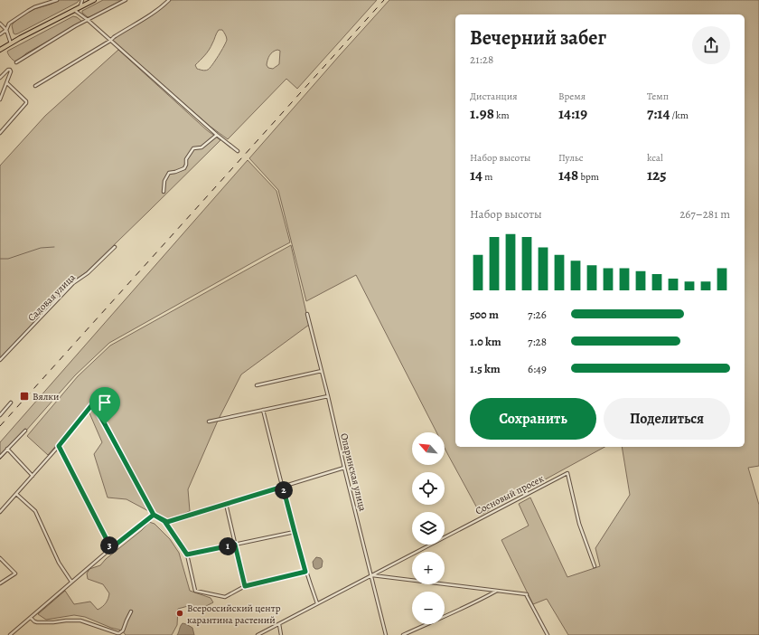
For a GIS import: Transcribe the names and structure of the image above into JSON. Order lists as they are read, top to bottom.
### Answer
{
  "streets": {
    "street": ["Садовая улица", "Опаринская улица", "Сосновый просек"]
  },
  "crossings": [
    ["Опаринская улица", "Сосновый просек"]
  ],
  "places": {
    "transit": ["Вялки"],
    "other": ["Всероссийский центр карантина растений"]
  },
  "north": "top left",
  "page": {
    "heading": ["Вечерний забег", "21:28"],
    "stats": [
      ["Дистанция", "1.98 km"],
      ["Время", "14:19"],
      ["Темп", "7:14 /km"],
      ["Набор высоты", "14 m"],
      ["Пульс", "148 bpm"],
      ["kcal", "125"]
    ],
    "chart": ["Набор высоты", "267–281 m"],
    "list": [
      {
        "name": "500 m",
        "note": "7:26"
      },
      {
        "name": "1.0 km",
        "note": "7:28"
      },
      {
        "name": "1.5 km",
        "note": "6:49"
      }
    ],
    "buttons": ["Сохранить", "Поделиться"],
    "map_buttons": ["+", "−"],
    "pins": ["2", "3", "1"]
  }
}
